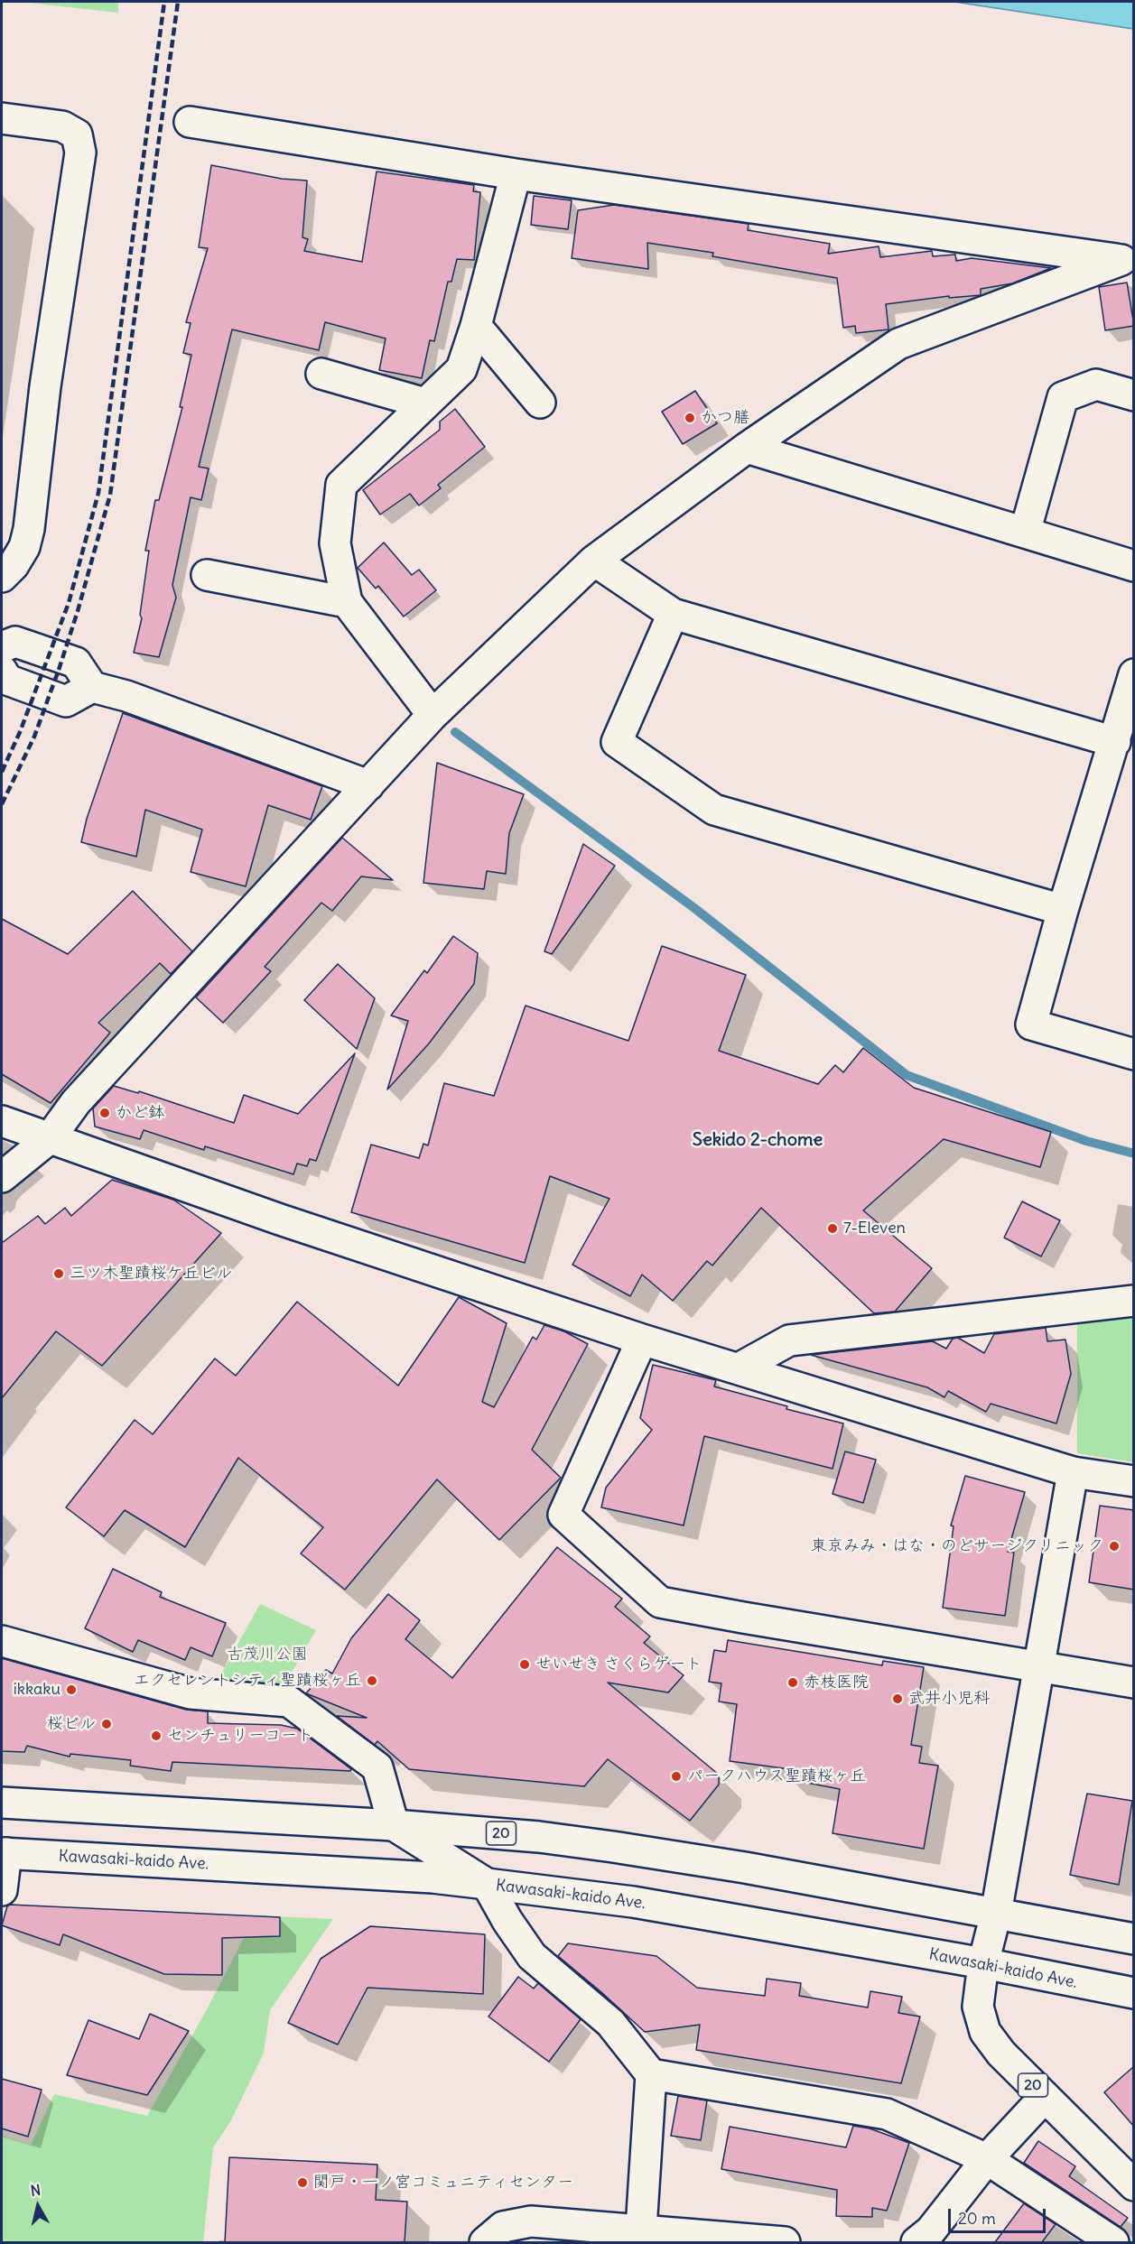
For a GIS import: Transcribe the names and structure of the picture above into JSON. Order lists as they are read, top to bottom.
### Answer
{
  "streets": {
    "street": ["20", "Kawasaki-kaido Ave."]
  },
  "crossings": [
    ["20", "Kawasaki-kaido Ave."]
  ],
  "districts": ["Sekido 2-chome"],
  "parks": ["古茂川公園"],
  "places": [
    "かつ膳",
    "かど鉢",
    "7-Eleven",
    "三ツ木聖蹟桜ケ丘ビル",
    "東京みみ・はな・のどサージクリニック",
    "せいせき さくらゲート",
    "エクセレントシティ聖蹟桜ヶ丘",
    "赤枝医院",
    "ikkaku",
    "武井小児科",
    "桜ビル",
    "センチュリーコート",
    "パークハウス聖蹟桜ヶ丘",
    "関戸・一ノ宮コミュニティセンター"
  ],
  "scale_bar": "20 m",
  "north": "top"
}
